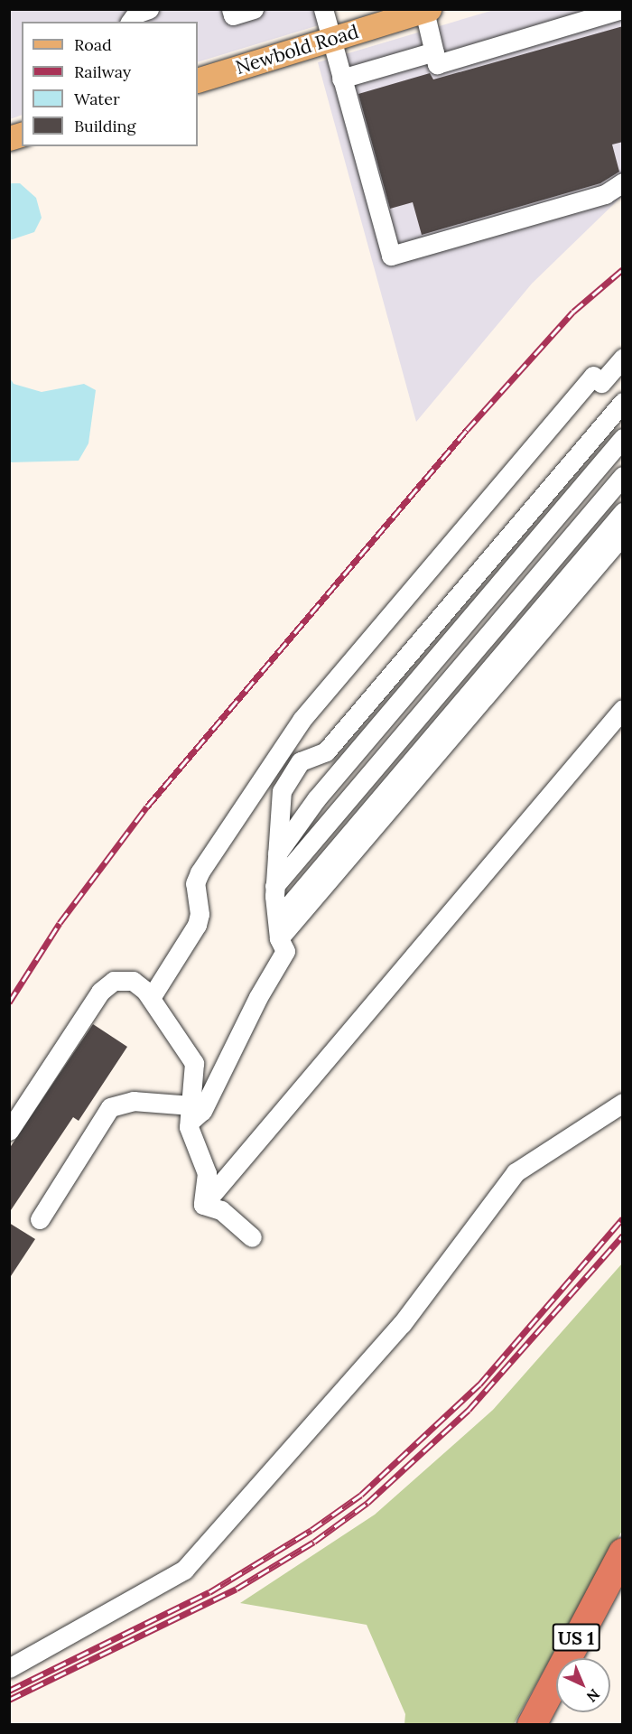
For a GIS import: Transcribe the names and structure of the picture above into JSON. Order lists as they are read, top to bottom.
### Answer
{
  "streets": {
    "highway": ["US 1"],
    "main road": ["Newbold Road"]
  },
  "legend": [
    "Road",
    "Railway",
    "Water",
    "Building"
  ],
  "north": "bottom right"
}
